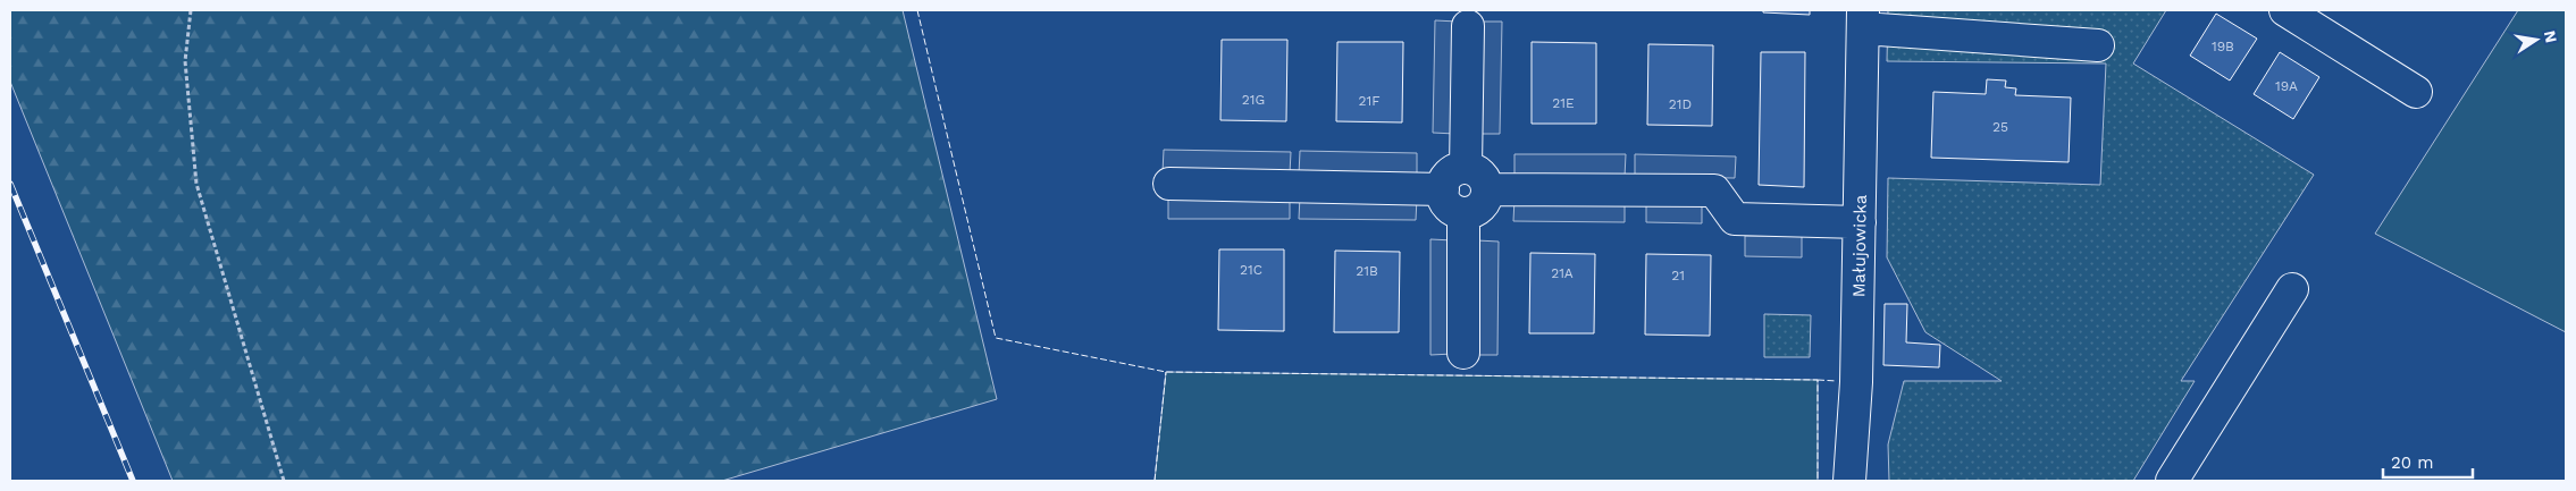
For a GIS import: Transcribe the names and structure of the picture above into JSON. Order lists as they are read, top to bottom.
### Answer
{
  "streets": {
    "street": ["Małujowicka"]
  },
  "house_numbers": [
    "19B",
    "19A",
    "21G",
    "21F",
    "21E",
    "21D",
    "25",
    "21C",
    "21B",
    "21A",
    "21"
  ],
  "scale_bar": "20 m",
  "north": "right"
}
